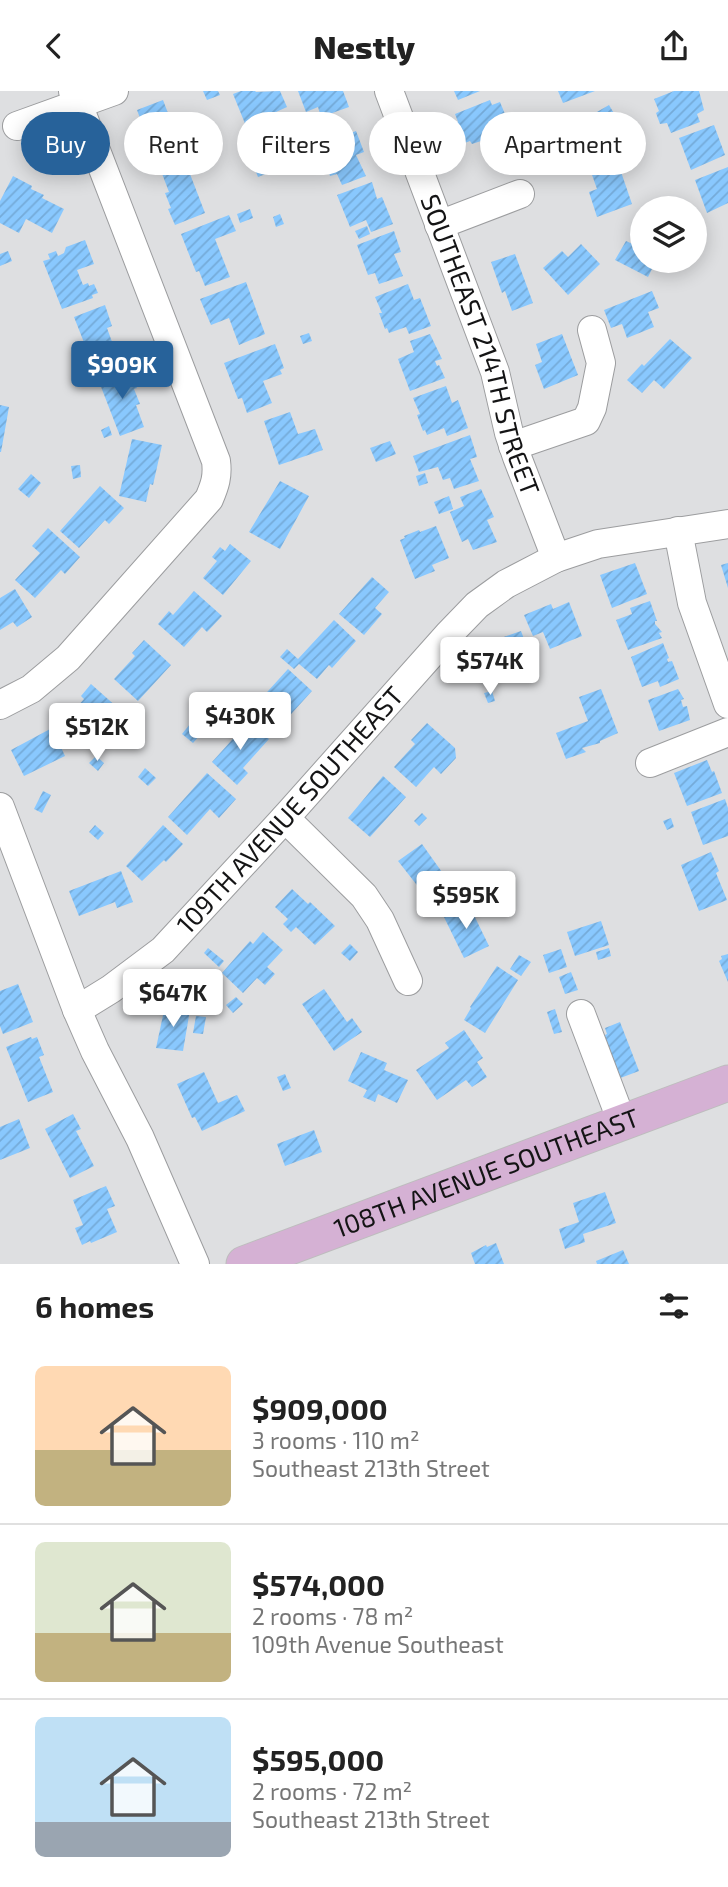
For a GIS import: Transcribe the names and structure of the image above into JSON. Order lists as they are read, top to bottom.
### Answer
{
  "streets": {
    "main road": ["108TH AVENUE SOUTHEAST"],
    "street": ["SOUTHEAST 214TH STREET", "109TH AVENUE SOUTHEAST"]
  },
  "crossings": [
    ["SOUTHEAST 214TH STREET", "109TH AVENUE SOUTHEAST"]
  ],
  "page": {
    "header": "Nestly",
    "chip": [
      "Buy",
      "Rent",
      "Filters",
      "New",
      "Apartment"
    ],
    "price": [
      "$909K",
      "$574K",
      "$430K",
      "$512K",
      "$595K",
      "$647K"
    ],
    "heading": "6 homes",
    "list": [
      {
        "name": "$909,000",
        "note": "3 rooms · 110 m² · Southeast 213th Street"
      },
      {
        "name": "$574,000",
        "note": "2 rooms · 78 m² · 109th Avenue Southeast"
      },
      {
        "name": "$595,000",
        "note": "2 rooms · 72 m² · Southeast 213th Street"
      }
    ]
  }
}
